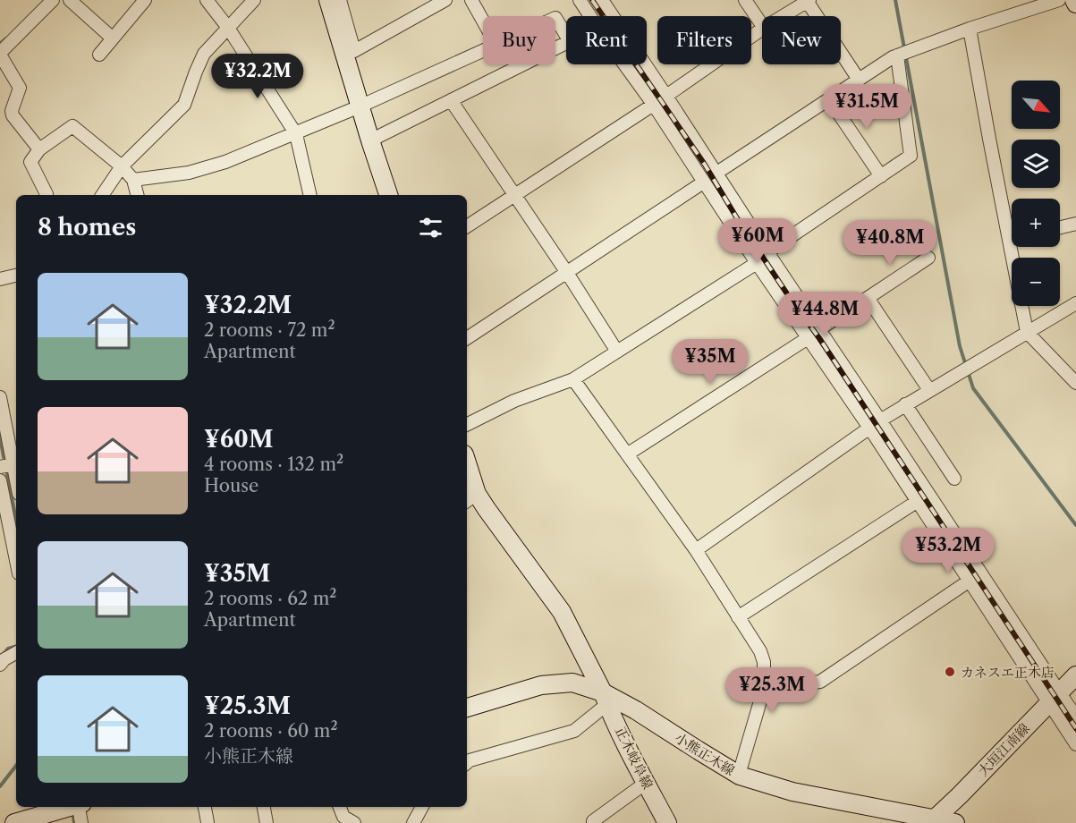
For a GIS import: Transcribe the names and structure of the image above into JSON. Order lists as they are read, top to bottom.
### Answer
{
  "streets": {
    "main road": ["大垣江南線", "小熊正木線", "正木岐阜線"]
  },
  "crossings": [
    ["大垣江南線", "小熊正木線"],
    ["小熊正木線", "正木岐阜線"]
  ],
  "places": ["カネスエ正木店"],
  "north": "bottom right",
  "page": {
    "chip": [
      "Buy",
      "Rent",
      "Filters",
      "New"
    ],
    "price": [
      "¥32.2M",
      "¥31.5M",
      "¥60M",
      "¥40.8M",
      "¥44.8M",
      "¥35M",
      "¥53.2M",
      "¥25.3M"
    ],
    "map_buttons": ["+", "−"],
    "heading": "8 homes",
    "list": [
      {
        "name": "¥32.2M",
        "note": "2 rooms · 72 m² · Apartment"
      },
      {
        "name": "¥60M",
        "note": "4 rooms · 132 m² · House"
      },
      {
        "name": "¥35M",
        "note": "2 rooms · 62 m² · Apartment"
      },
      {
        "name": "¥25.3M",
        "note": "2 rooms · 60 m² · 小熊正木線"
      }
    ]
  }
}
